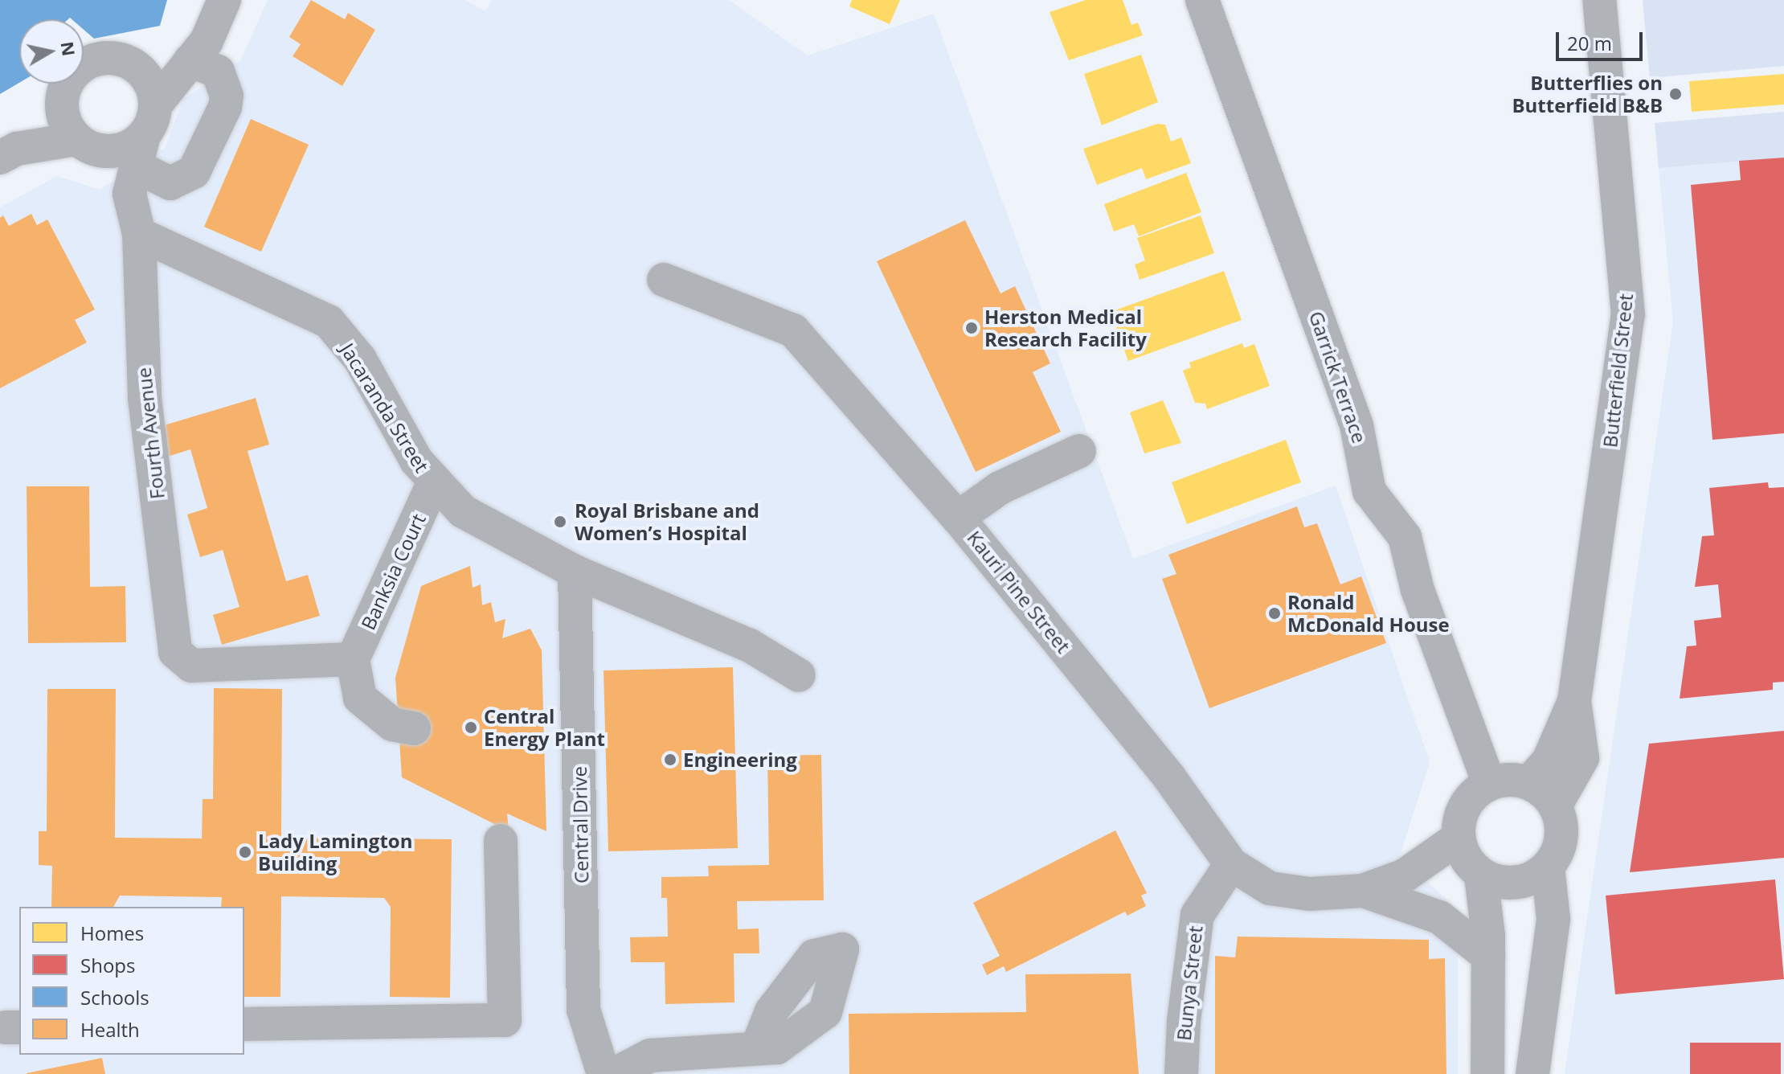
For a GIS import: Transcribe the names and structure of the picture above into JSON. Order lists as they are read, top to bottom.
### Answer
{
  "streets": {
    "street": [
      "Butterfield Street",
      "Garrick Terrace",
      "Jacaranda Street",
      "Fourth Avenue",
      "Banksia Court",
      "Kauri Pine Street",
      "Central Drive",
      "Bunya Street"
    ]
  },
  "crossings": [
    ["Butterfield Street", "Garrick Terrace"],
    ["Jacaranda Street", "Fourth Avenue"],
    ["Jacaranda Street", "Banksia Court"],
    ["Jacaranda Street", "Central Drive"],
    ["Fourth Avenue", "Banksia Court"],
    ["Kauri Pine Street", "Bunya Street"]
  ],
  "places": [
    "Butterflies on Butterfield B&B",
    "Herston Medical Research Facility",
    "Royal Brisbane and Women’s Hospital",
    "Ronald McDonald House",
    "Central Energy Plant",
    "Engineering",
    "Lady Lamington Building"
  ],
  "legend": [
    "Homes",
    "Shops",
    "Schools",
    "Health"
  ],
  "scale_bar": "20 m",
  "north": "right"
}
